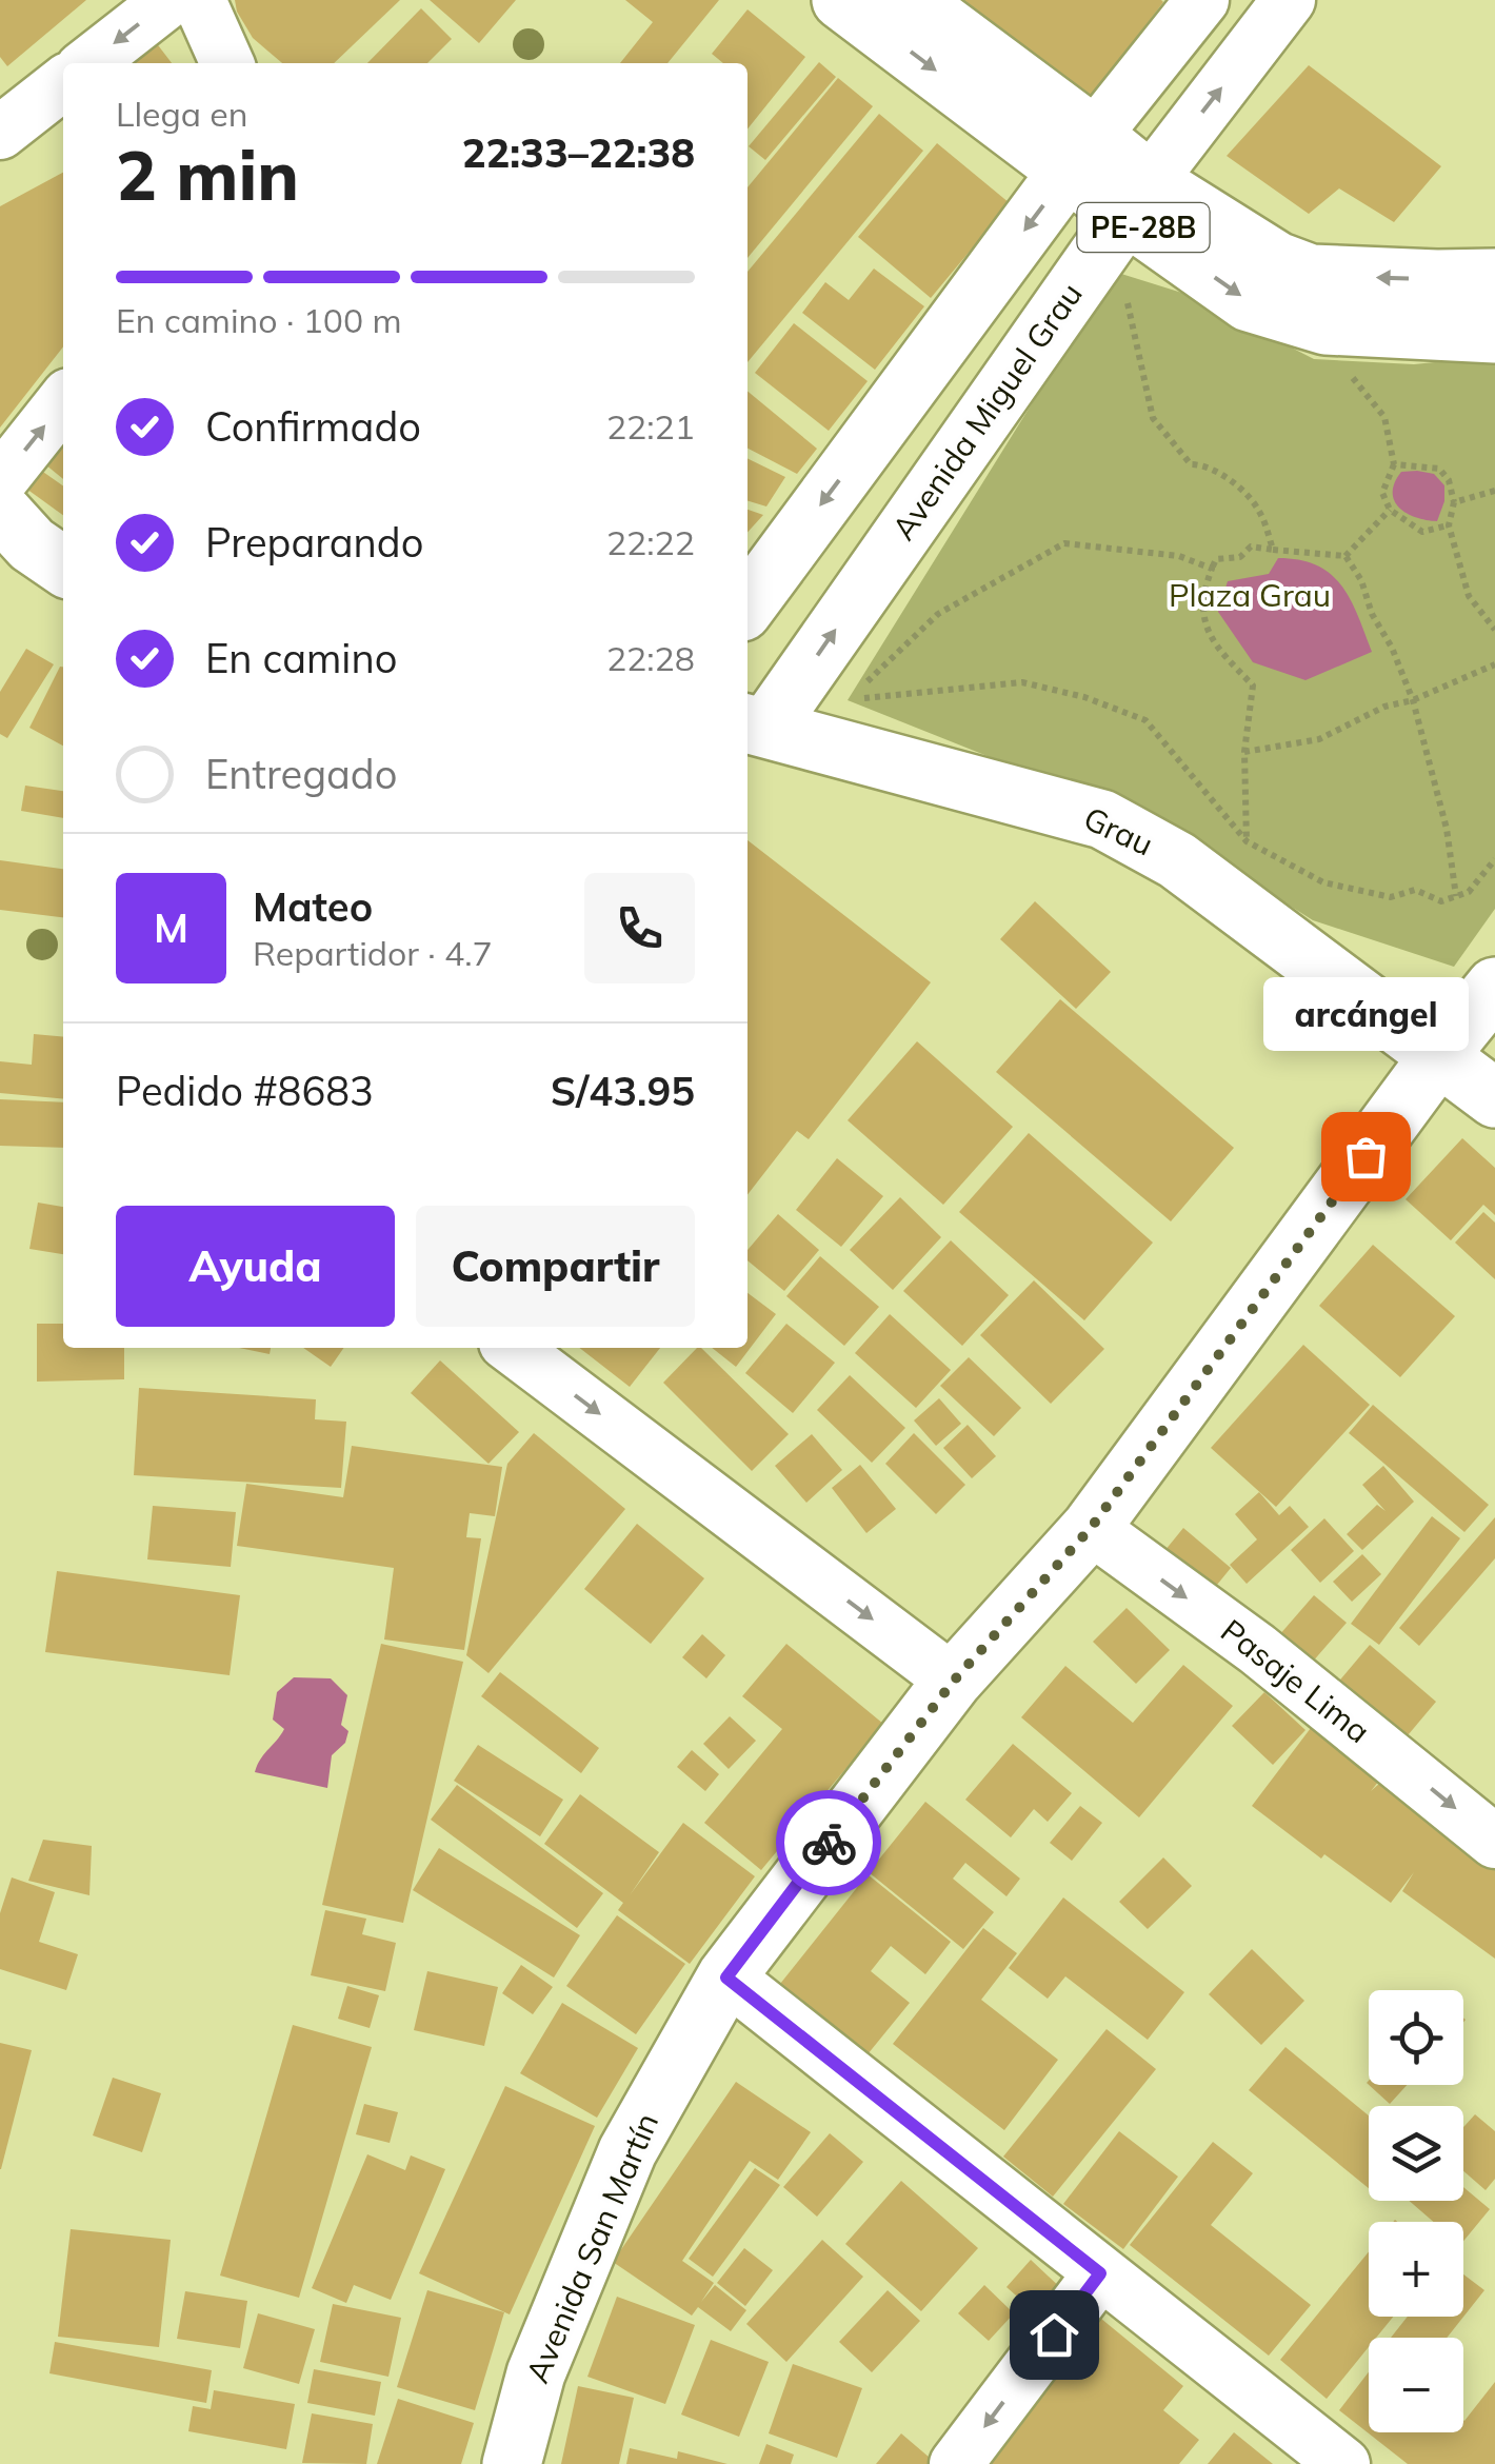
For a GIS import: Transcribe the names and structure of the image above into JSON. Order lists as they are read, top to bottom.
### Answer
{
  "streets": {
    "main road": [
      "PE-28B",
      "Avenida Miguel Grau",
      "Grau",
      "Avenida San Martín"
    ],
    "street": ["Pasaje Lima"]
  },
  "crossings": [
    ["PE-28B", "Avenida Miguel Grau"],
    ["Avenida Miguel Grau", "Grau"],
    ["Grau", "Avenida San Martín"],
    ["Pasaje Lima", "Avenida San Martín"]
  ],
  "one_way": ["Avenida Miguel Grau", "Pasaje Lima"],
  "parks": ["Plaza Grau"],
  "places": ["arcángel"],
  "page": {
    "heading": ["2 min", "Llega en", "22:33–22:38"],
    "panel": [
      "Mateo",
      "Repartidor · 4.7",
      "Pedido #8683",
      "S/43.95"
    ],
    "bar": "En camino · 100 m",
    "list": [
      ["Confirmado", "22:21"],
      ["Preparando", "22:22"],
      ["En camino", "22:28"],
      "Entregado"
    ],
    "round": "M",
    "bubble": "arcángel",
    "buttons": ["Ayuda", "Compartir"],
    "map_buttons": ["+", "−"]
  }
}
